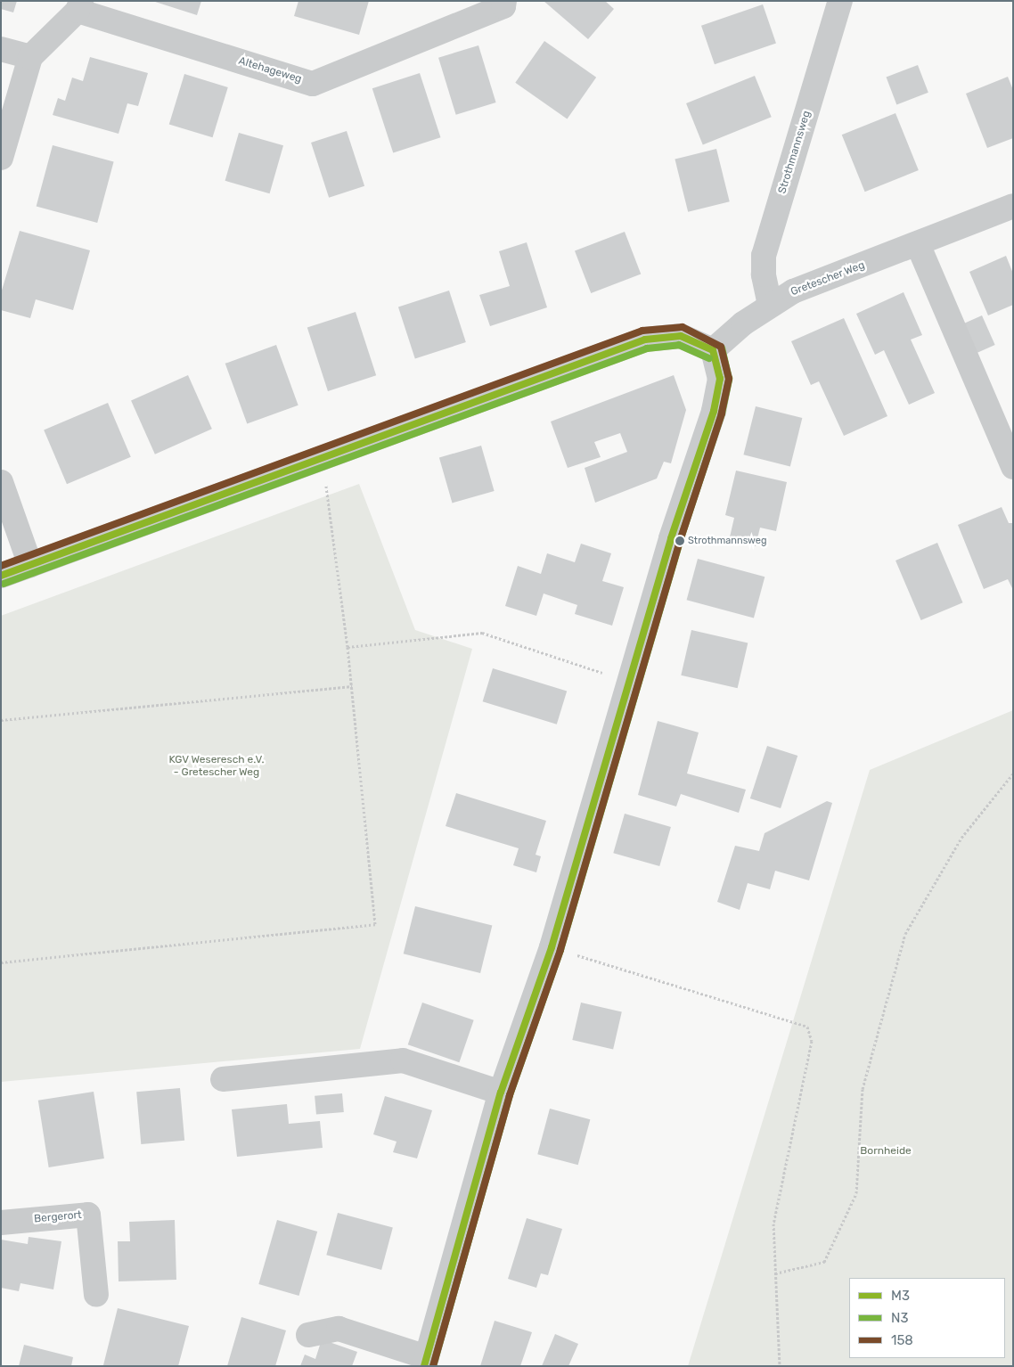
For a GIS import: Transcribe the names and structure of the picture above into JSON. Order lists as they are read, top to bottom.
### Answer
{
  "streets": {
    "street": [
      "Altehageweg",
      "Strothmannsweg",
      "Gretescher Weg",
      "Bergerort"
    ]
  },
  "crossings": [
    ["Strothmannsweg", "Gretescher Weg"]
  ],
  "parks": ["KGV Weseresch e.V. - Gretescher Weg", "Bornheide"],
  "places": ["Strothmannsweg"],
  "lines": ["transit line 158", "transit line M3", "transit line N3"],
  "legend": ["M3", "N3", "158"]
}
